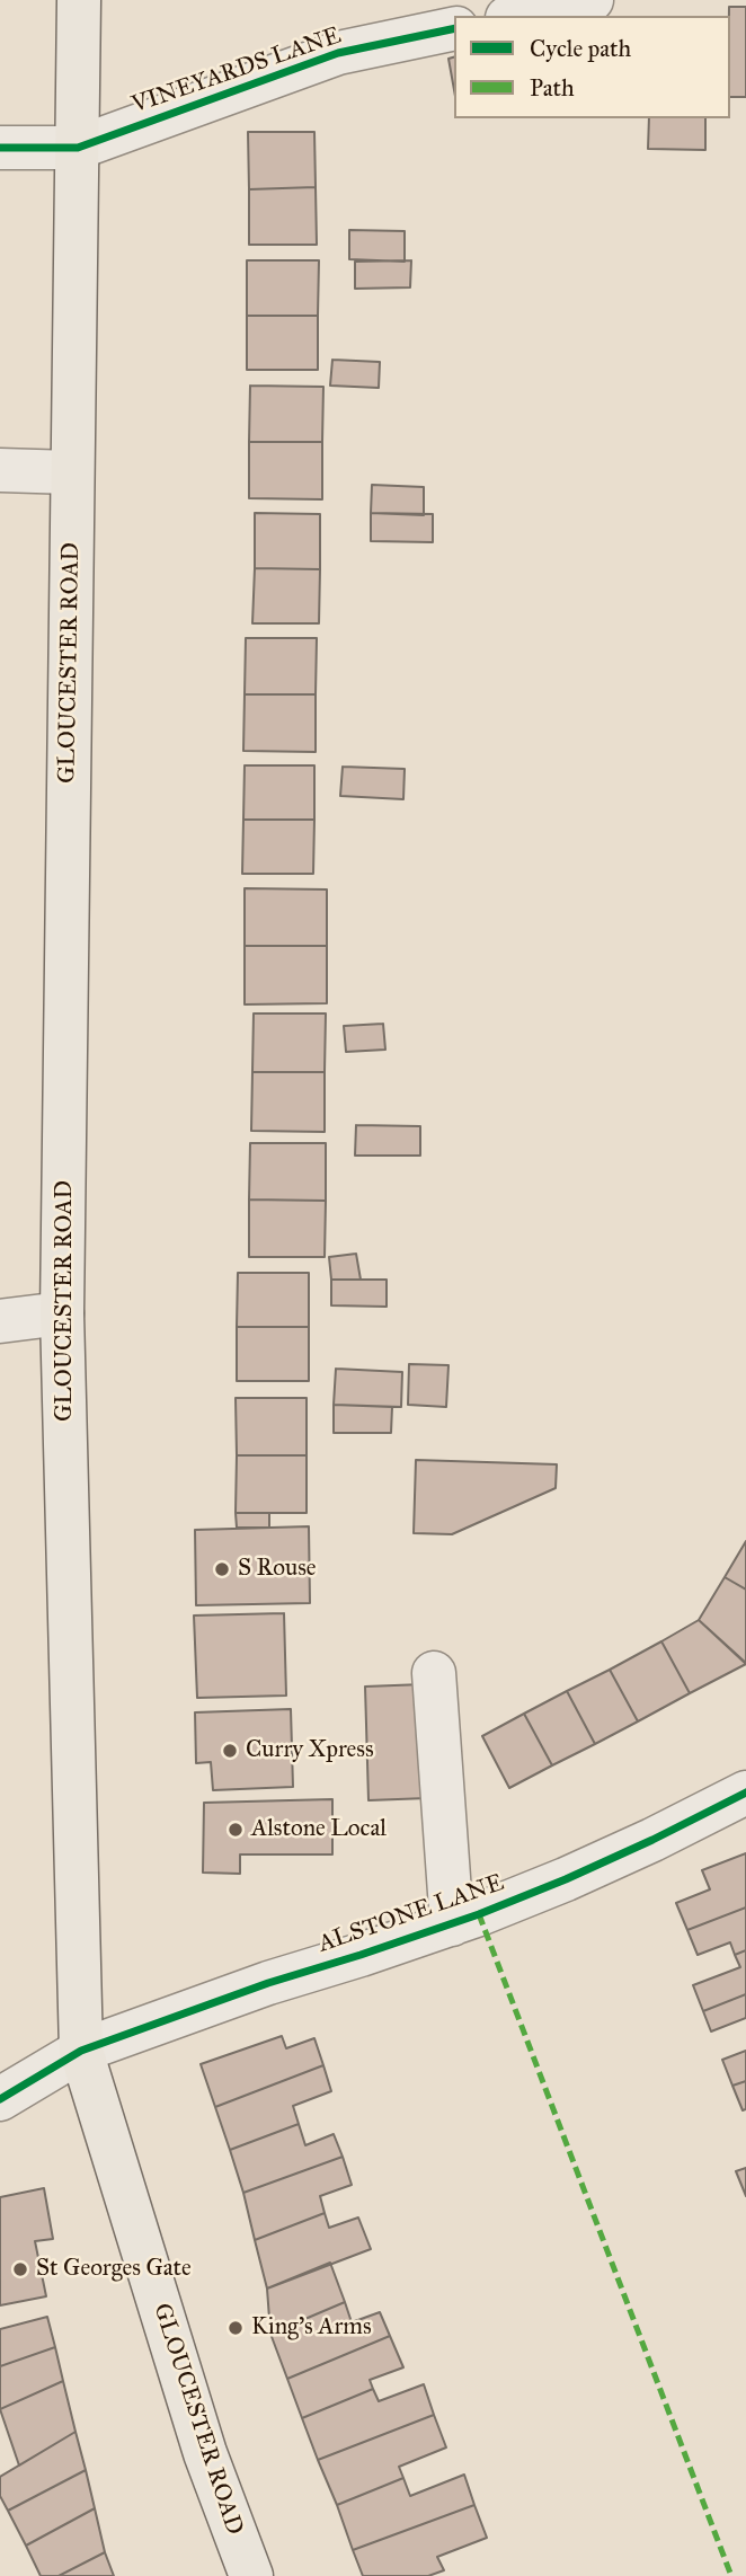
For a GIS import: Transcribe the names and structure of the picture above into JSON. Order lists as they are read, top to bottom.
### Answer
{
  "streets": {
    "main road": ["GLOUCESTER ROAD"],
    "street": ["VINEYARDS LANE", "ALSTONE LANE"]
  },
  "crossings": [
    ["VINEYARDS LANE", "GLOUCESTER ROAD"],
    ["GLOUCESTER ROAD", "ALSTONE LANE"]
  ],
  "places": [
    "S Rouse",
    "Curry Xpress",
    "Alstone Local",
    "St Georges Gate",
    "King's Arms"
  ],
  "legend": ["Cycle path", "Path"]
}
